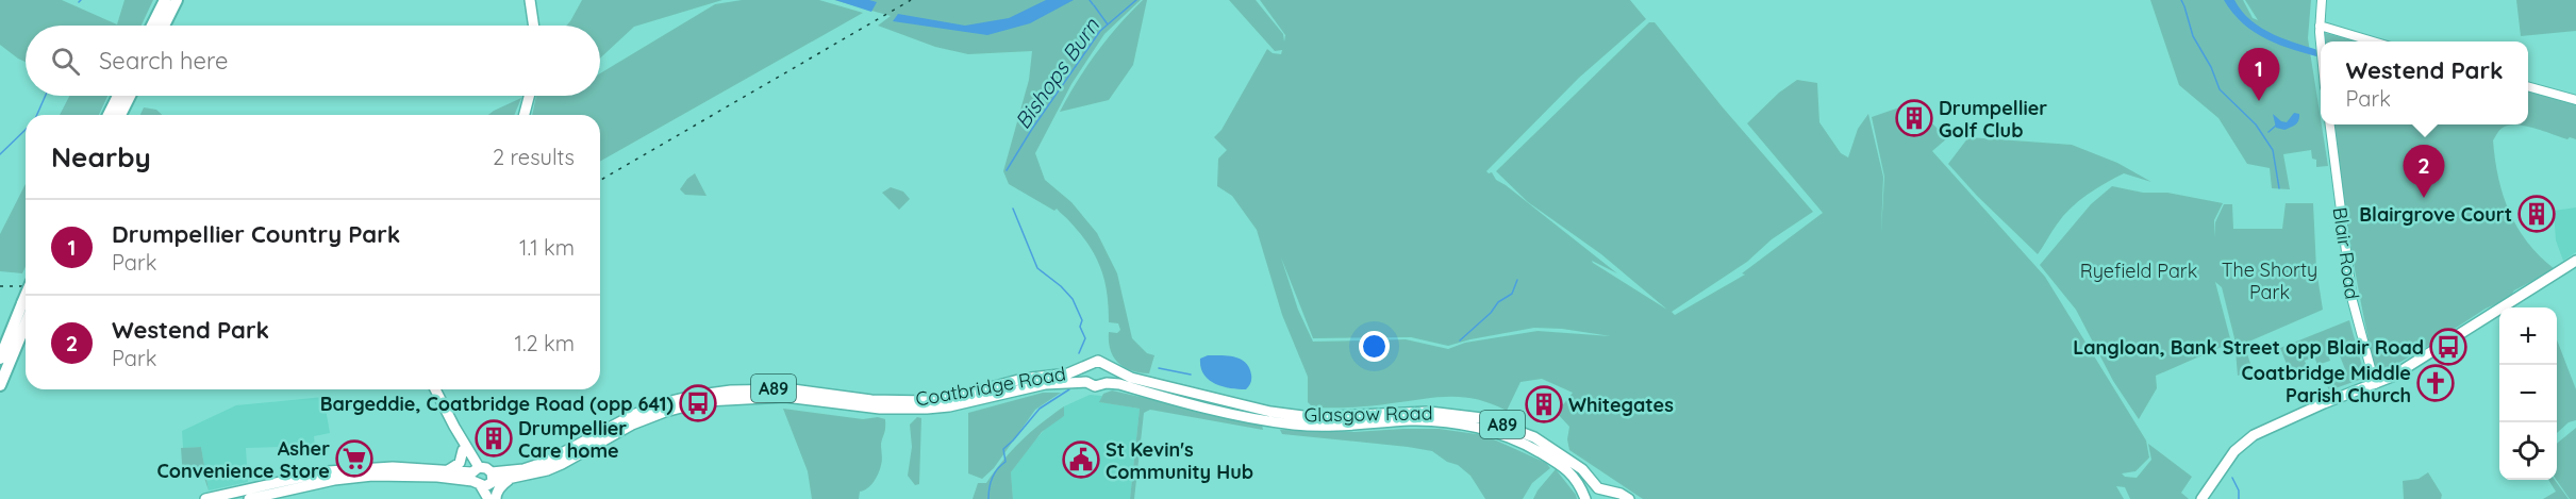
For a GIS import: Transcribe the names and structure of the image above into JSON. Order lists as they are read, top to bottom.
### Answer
{
  "streets": {
    "main road": ["Coatbridge Road", "A89", "Glasgow Road"],
    "street": ["Blair Road"]
  },
  "crossings": [
    ["Coatbridge Road", "Glasgow Road"]
  ],
  "water": ["Bishops Burn"],
  "parks": ["The Shorty Park", "Ryefield Park"],
  "places": {
    "building": [
      "Drumpellier Golf Club",
      "Blairgrove Court",
      "Whitegates",
      "Drumpellier Care home"
    ],
    "bus stop": ["Langloan, Bank Street opp Blair Road", "Bargeddie, Coatbridge Road (opp 641)"],
    "church": ["Coatbridge Middle Parish Church"],
    "supermarket": ["Asher Convenience Store"],
    "public building": ["St Kevin's Community Hub"]
  },
  "page": {
    "search": "Search here",
    "popup": ["Westend Park", "Park"],
    "pins": ["1", "2"],
    "heading": ["Nearby", "2 results"],
    "list": [
      {
        "mark": "1",
        "name": "Drumpellier Country Park",
        "note": "Park",
        "value": "1.1 km"
      },
      {
        "mark": "2",
        "name": "Westend Park",
        "note": "Park",
        "value": "1.2 km"
      }
    ],
    "map_buttons": ["+", "−"]
  }
}
